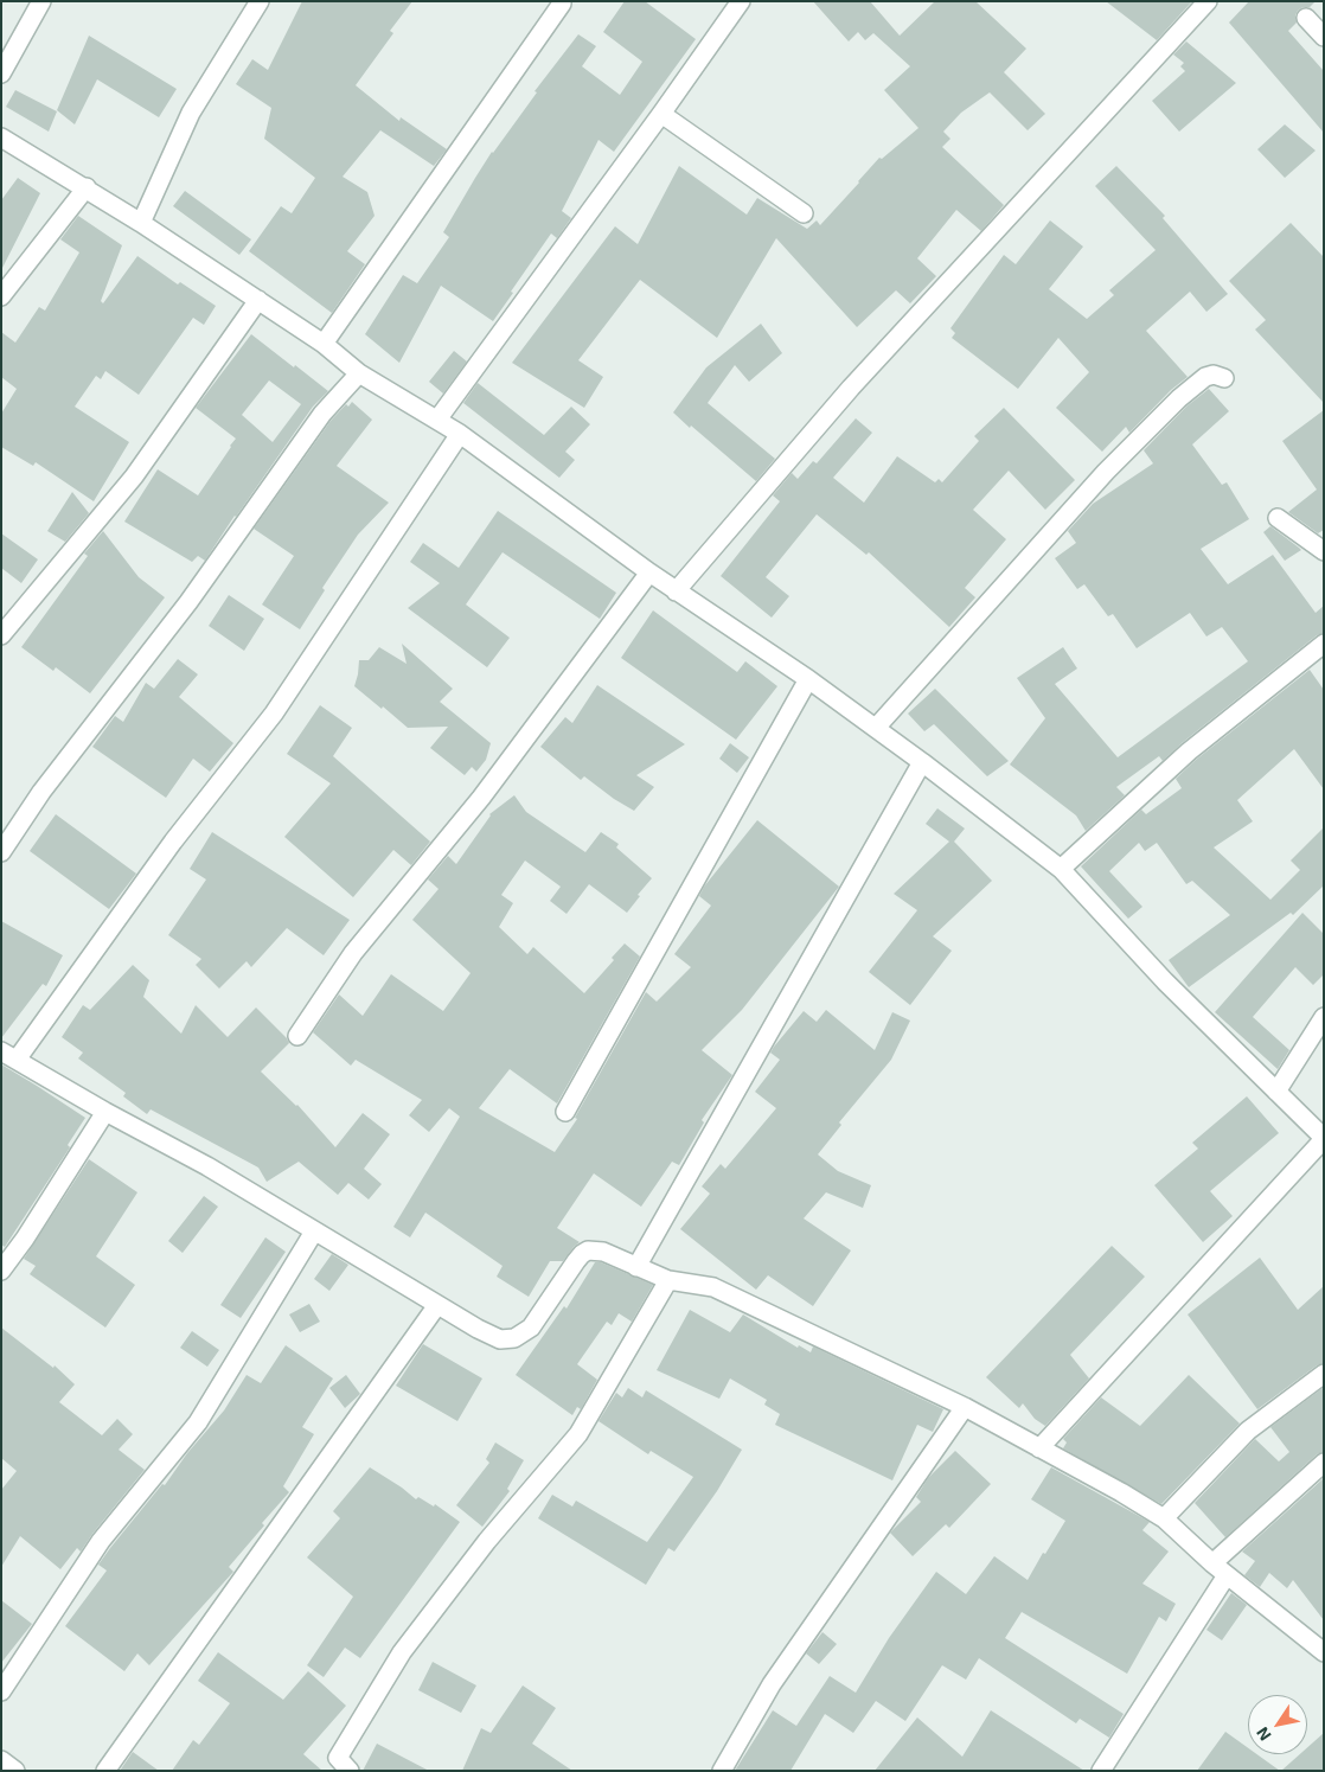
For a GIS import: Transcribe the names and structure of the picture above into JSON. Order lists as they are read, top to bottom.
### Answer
{
  "north": "bottom left"
}
